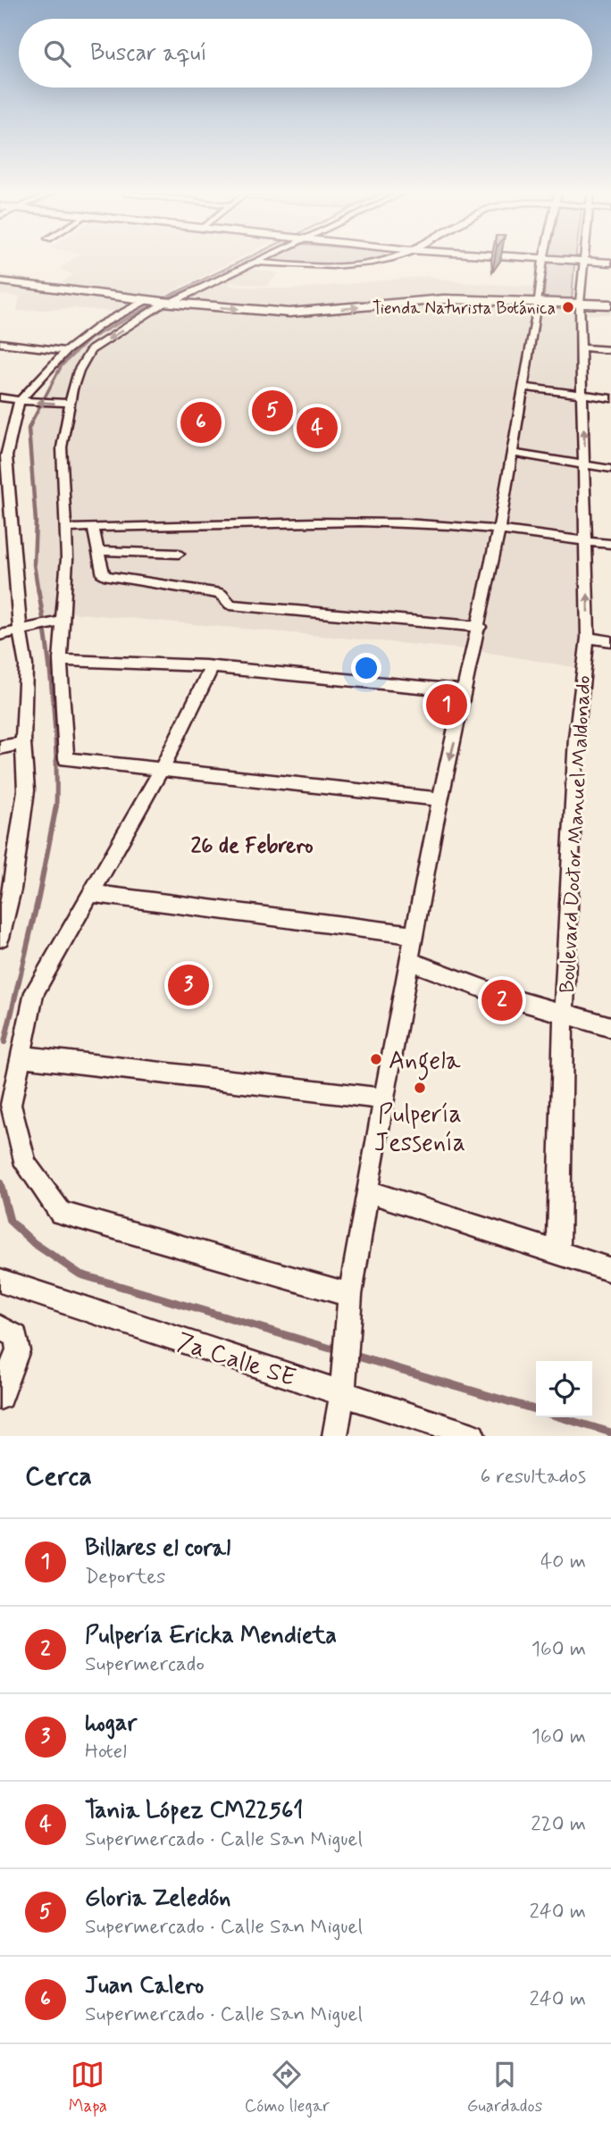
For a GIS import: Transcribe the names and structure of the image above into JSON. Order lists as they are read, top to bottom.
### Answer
{
  "streets": {
    "street": ["Boulevard Doctor Manuel Maldonado", "7a Calle SE"]
  },
  "districts": ["26 de Febrero"],
  "places": ["Tienda Naturista Botánica", "Angela", "Pulpería Jessenía"],
  "page": {
    "search": "Buscar aquí",
    "pins": [
      "5",
      "6",
      "4",
      "1",
      "3",
      "2"
    ],
    "heading": ["Cerca", "6 resultados"],
    "list": [
      {
        "mark": "1",
        "name": "Billares el coral",
        "note": "Deportes",
        "value": "40 m"
      },
      {
        "mark": "2",
        "name": "Pulpería Ericka Mendieta",
        "note": "Supermercado",
        "value": "160 m"
      },
      {
        "mark": "3",
        "name": "hogar",
        "note": "Hotel",
        "value": "160 m"
      },
      {
        "mark": "4",
        "name": "Tania López CM22561",
        "note": "Supermercado · Calle San Miguel",
        "value": "220 m"
      },
      {
        "mark": "5",
        "name": "Gloria Zeledón",
        "note": "Supermercado · Calle San Miguel",
        "value": "240 m"
      },
      {
        "mark": "6",
        "name": "Juan Calero",
        "note": "Supermercado · Calle San Miguel",
        "value": "240 m"
      }
    ],
    "nav": ["Mapa", "Cómo llegar", "Guardados"]
  }
}
